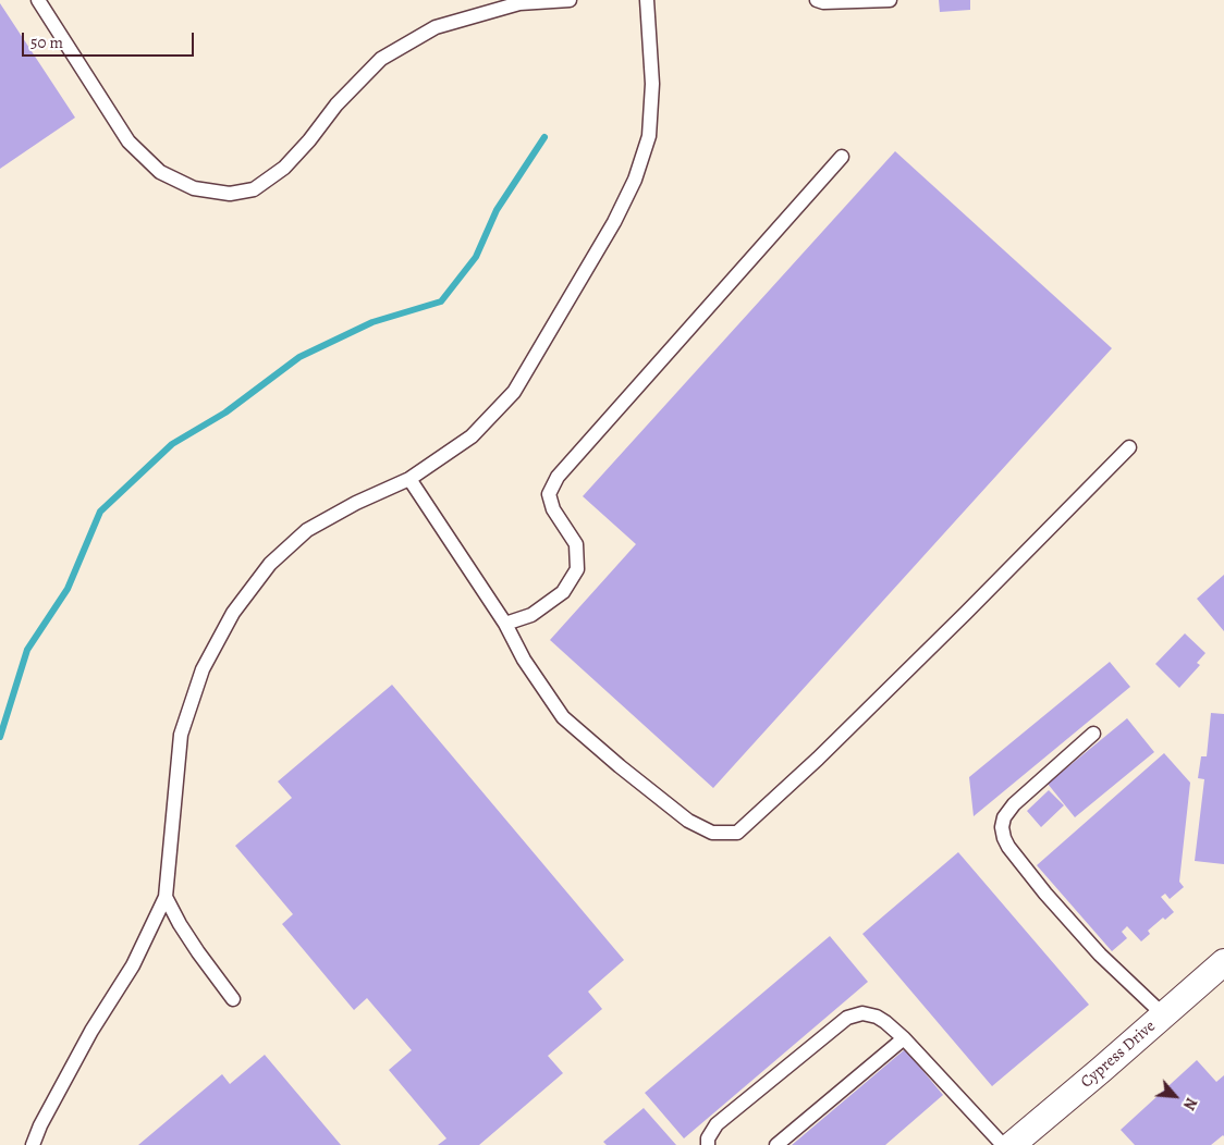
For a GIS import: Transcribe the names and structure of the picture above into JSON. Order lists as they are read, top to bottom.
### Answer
{
  "streets": {
    "street": ["Cypress Drive"]
  },
  "scale_bar": "50 m",
  "north": "bottom right"
}
